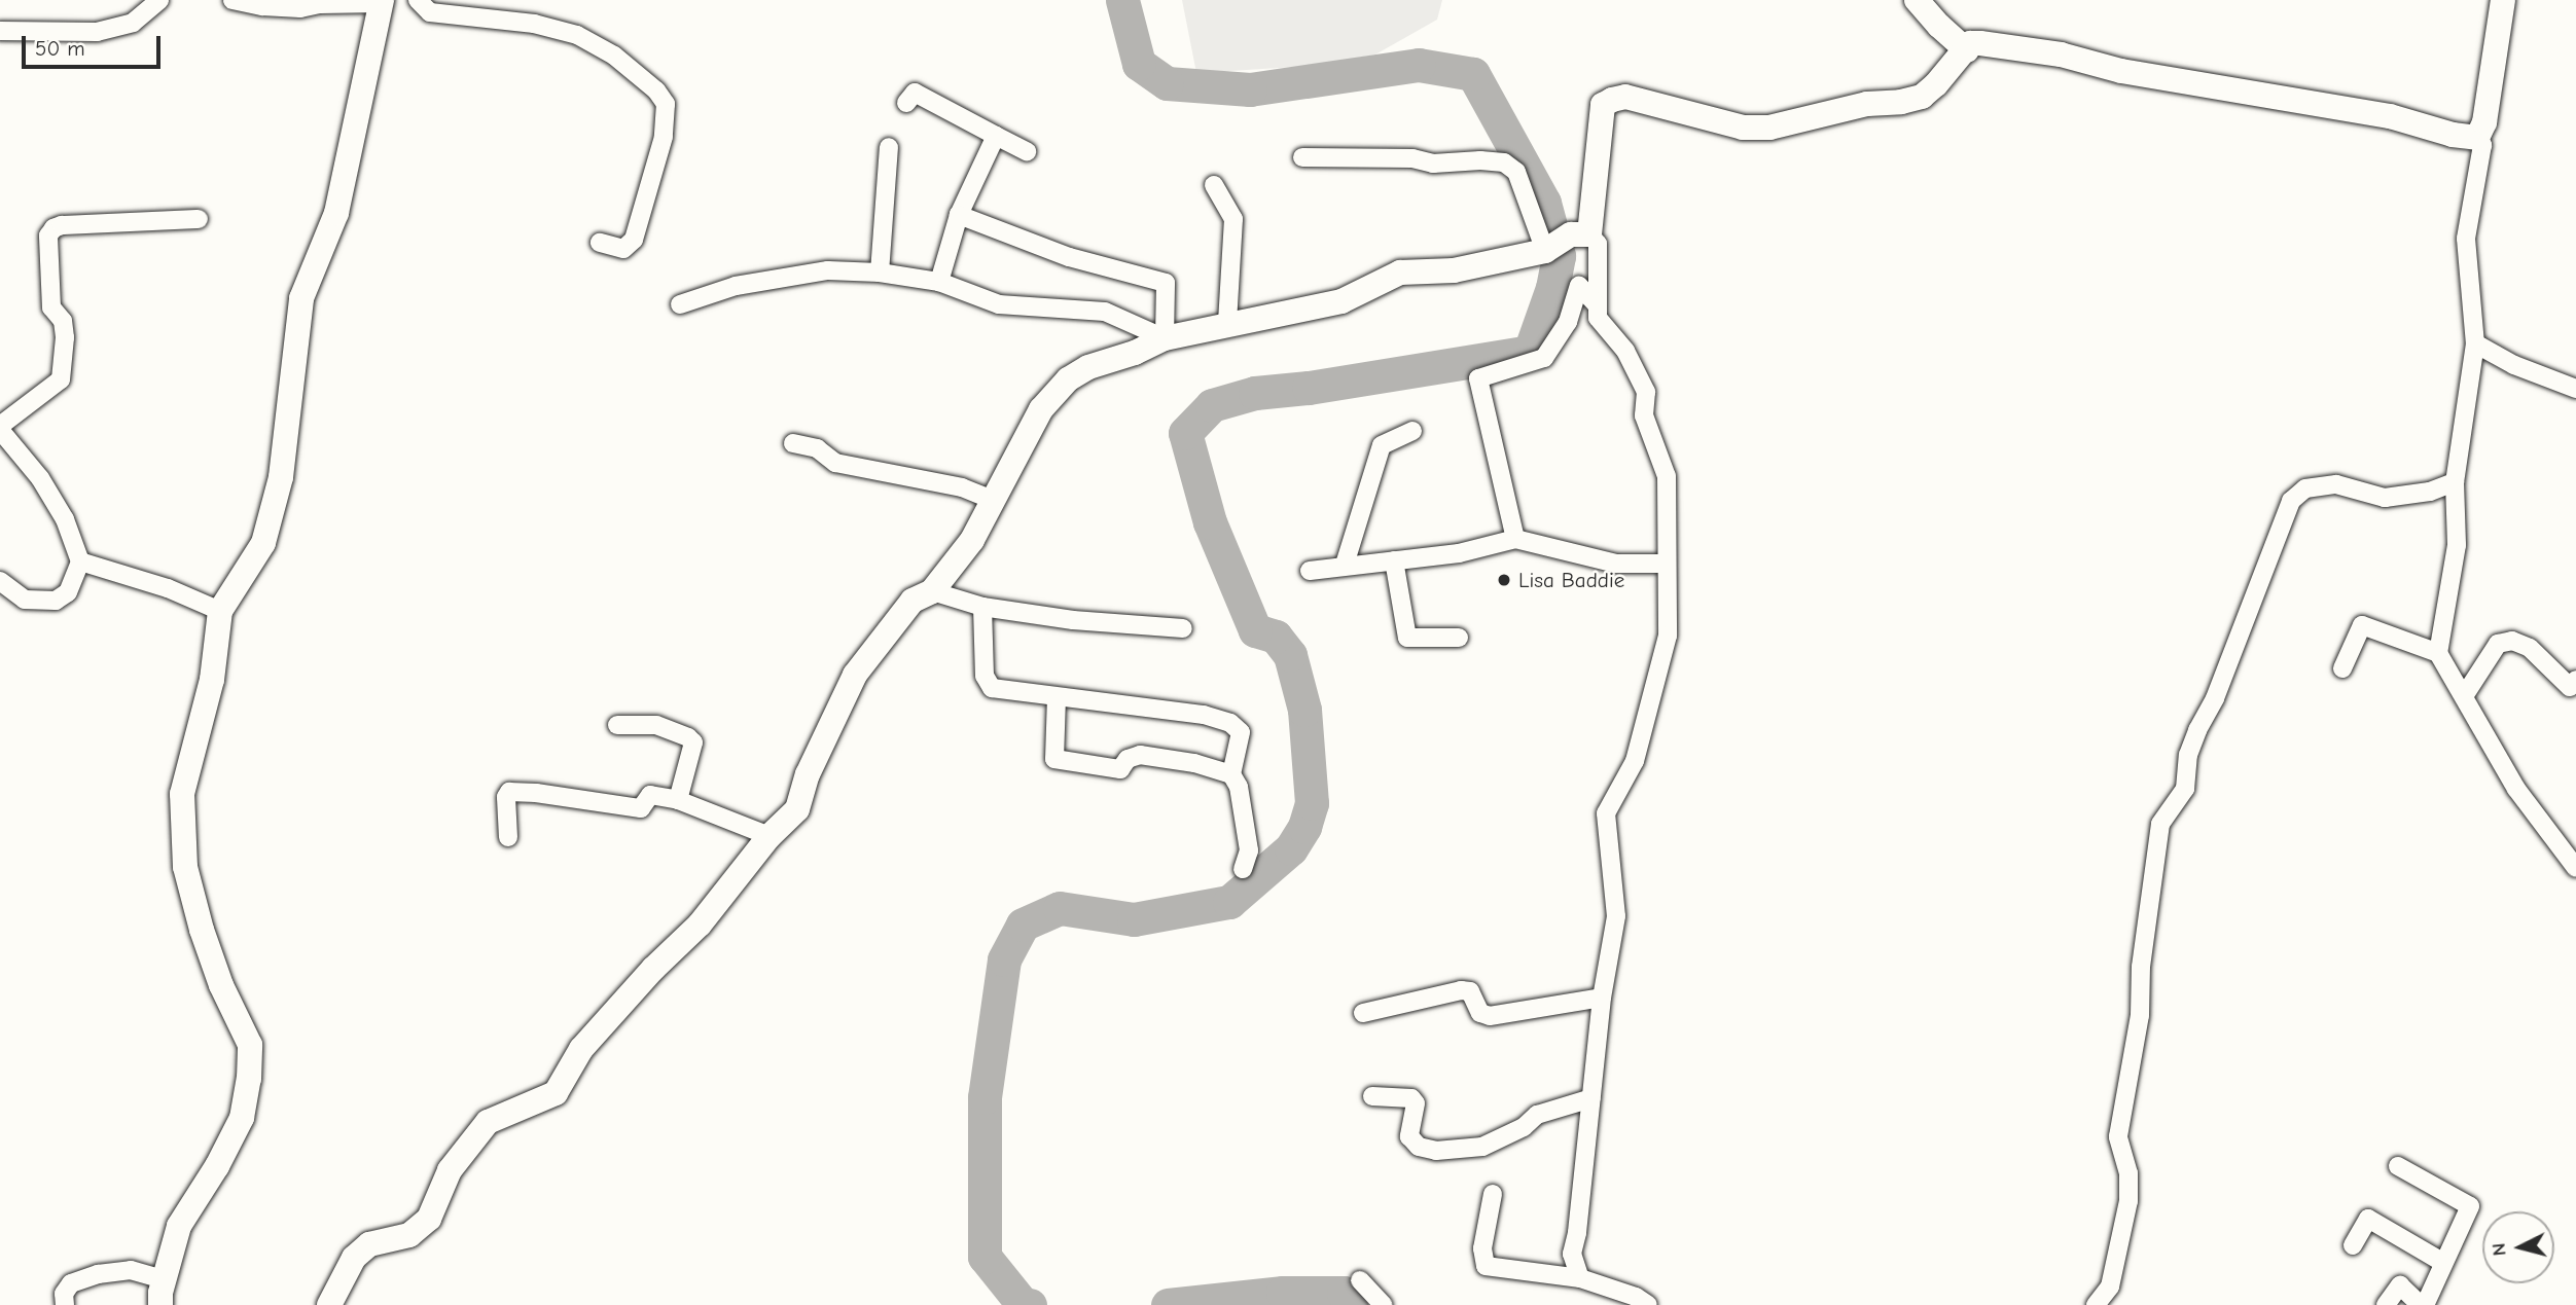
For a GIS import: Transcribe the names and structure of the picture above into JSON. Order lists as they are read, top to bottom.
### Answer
{
  "places": ["Lisa Baddie"],
  "scale_bar": "50 m",
  "north": "left"
}
